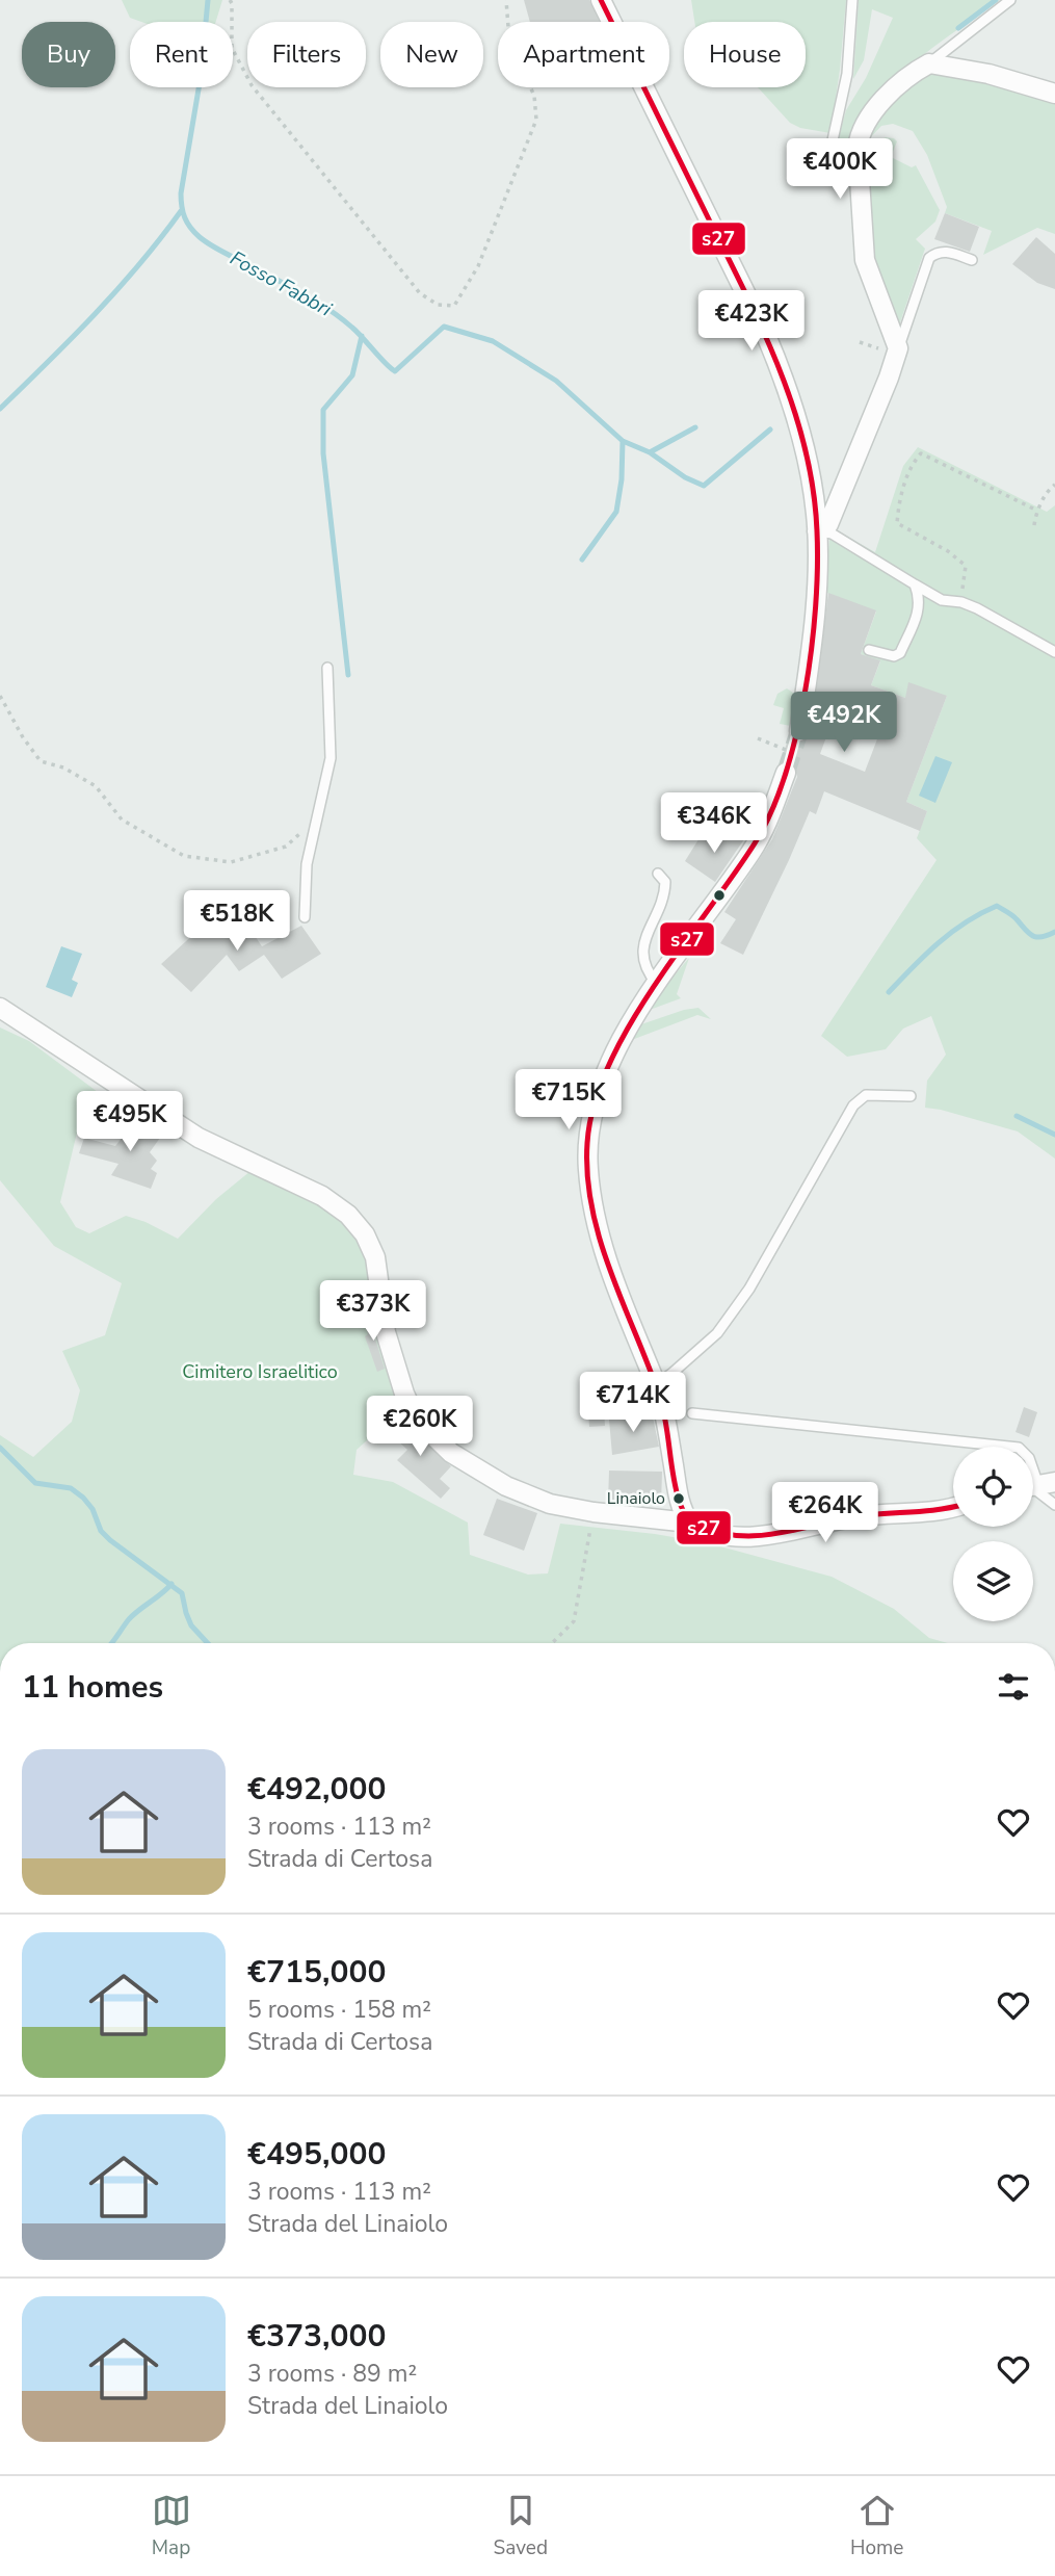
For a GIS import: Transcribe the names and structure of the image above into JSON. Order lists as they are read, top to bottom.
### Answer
{
  "water": ["Fosso Fabbri"],
  "parks": ["Cimitero Israelitico"],
  "places": ["Linaiolo"],
  "lines": ["transit line s27"],
  "page": {
    "chip": [
      "Buy",
      "Rent",
      "Filters",
      "New",
      "Apartment",
      "House"
    ],
    "price": [
      "€400K",
      "€423K",
      "€492K",
      "€346K",
      "€518K",
      "€715K",
      "€495K",
      "€373K",
      "€714K",
      "€260K",
      "€264K"
    ],
    "heading": "11 homes",
    "list": [
      {
        "name": "€492,000",
        "note": "3 rooms · 113 m² · Strada di Certosa"
      },
      {
        "name": "€715,000",
        "note": "5 rooms · 158 m² · Strada di Certosa"
      },
      {
        "name": "€495,000",
        "note": "3 rooms · 113 m² · Strada del Linaiolo"
      },
      {
        "name": "€373,000",
        "note": "3 rooms · 89 m² · Strada del Linaiolo"
      }
    ],
    "tabs": ["Map", "Saved", "Home"]
  }
}
